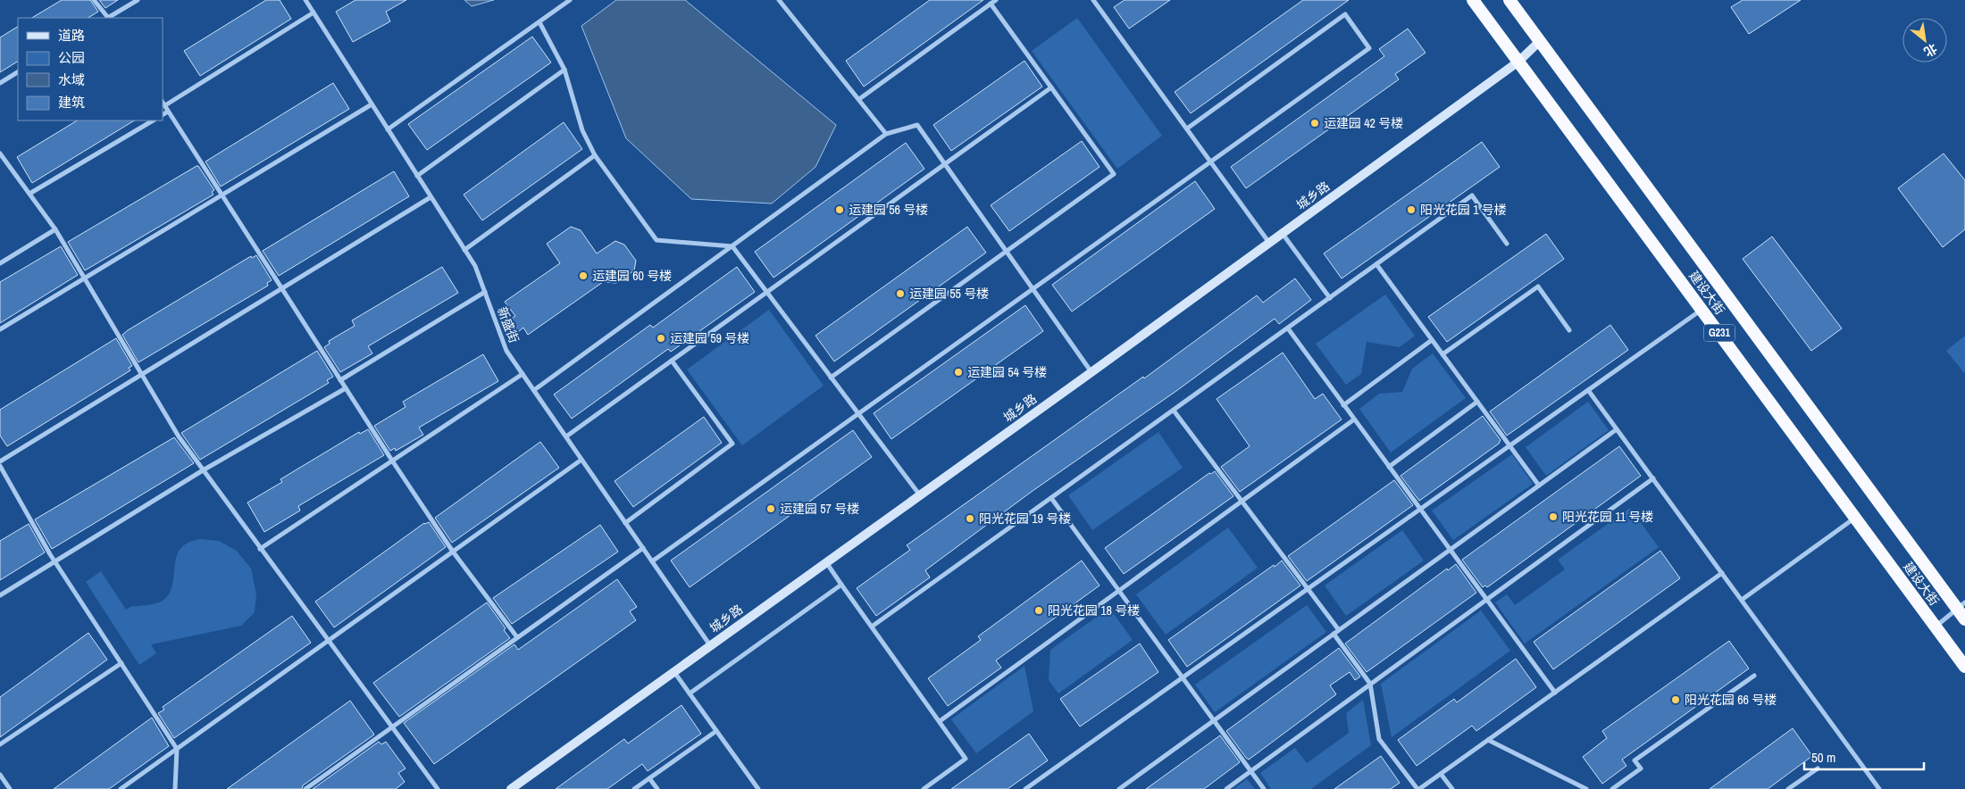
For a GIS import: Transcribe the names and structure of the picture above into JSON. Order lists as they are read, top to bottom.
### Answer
{
  "streets": {
    "highway": ["建设大街", "G231"],
    "main road": ["城乡路"],
    "street": ["新盛街"]
  },
  "crossings": [
    ["城乡路", "建设大街"],
    ["城乡路", "新盛街"]
  ],
  "places": [
    "运建园 42 号楼",
    "运建园 56 号楼",
    "阳光花园 1 号楼",
    "运建园 60 号楼",
    "运建园 55 号楼",
    "运建园 59 号楼",
    "运建园 54 号楼",
    "运建园 57 号楼",
    "阳光花园 11 号楼",
    "阳光花园 19 号楼",
    "阳光花园 18 号楼",
    "阳光花园 66 号楼"
  ],
  "legend": [
    "道路",
    "公园",
    "水域",
    "建筑"
  ],
  "scale_bar": "50 m",
  "north": "bottom right"
}
